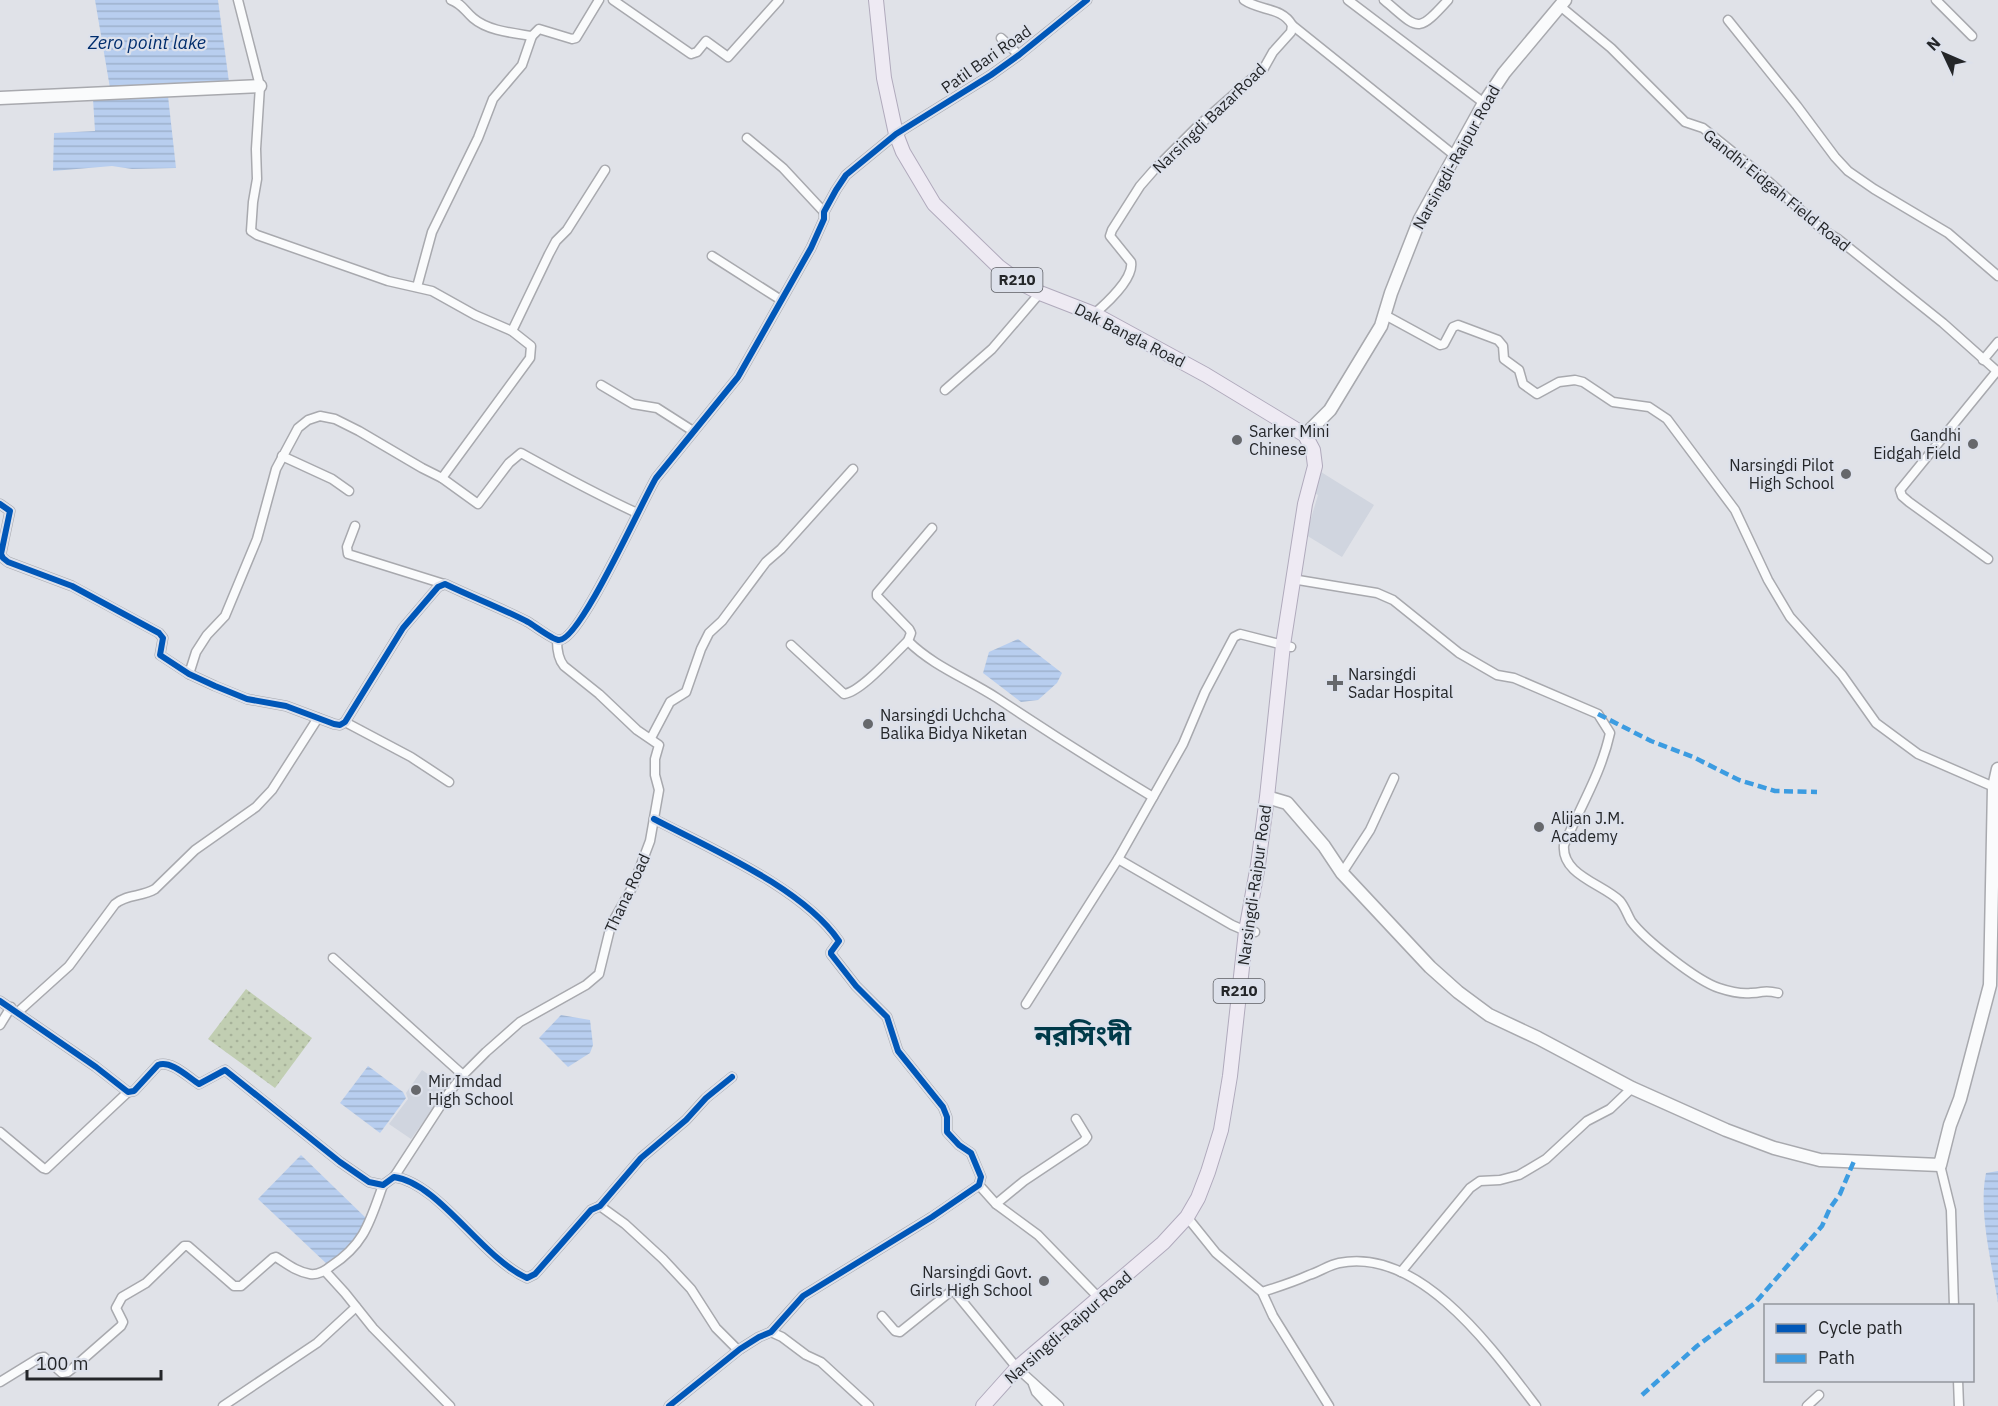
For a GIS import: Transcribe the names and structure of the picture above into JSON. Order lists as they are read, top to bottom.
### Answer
{
  "streets": {
    "main road": ["Narsingdi-Raipur Road", "R210", "Dak Bangla Road"],
    "street": [
      "Patil Bari Road",
      "Narsingdi BazarRoad",
      "Gandhi Eidgah Field Road",
      "Thana Road"
    ]
  },
  "crossings": [
    ["Patil Bari Road", "Dak Bangla Road"],
    ["Narsingdi BazarRoad", "Dak Bangla Road"],
    ["Narsingdi-Raipur Road", "Gandhi Eidgah Field Road"],
    ["Narsingdi-Raipur Road", "Dak Bangla Road"]
  ],
  "districts": ["নরসিংদী"],
  "water": ["Zero point lake"],
  "places": {
    "other": [
      "Sarker Mini Chinese",
      "Gandhi Eidgah Field",
      "Narsingdi Pilot High School",
      "Narsingdi Uchcha Balika Bidya Niketan",
      "Alijan J.M. Academy",
      "Mir Imdad High School",
      "Narsingdi Govt. Girls High School"
    ],
    "health": ["Narsingdi Sadar Hospital"]
  },
  "legend": ["Cycle path", "Path"],
  "scale_bar": "100 m",
  "north": "top left"
}
